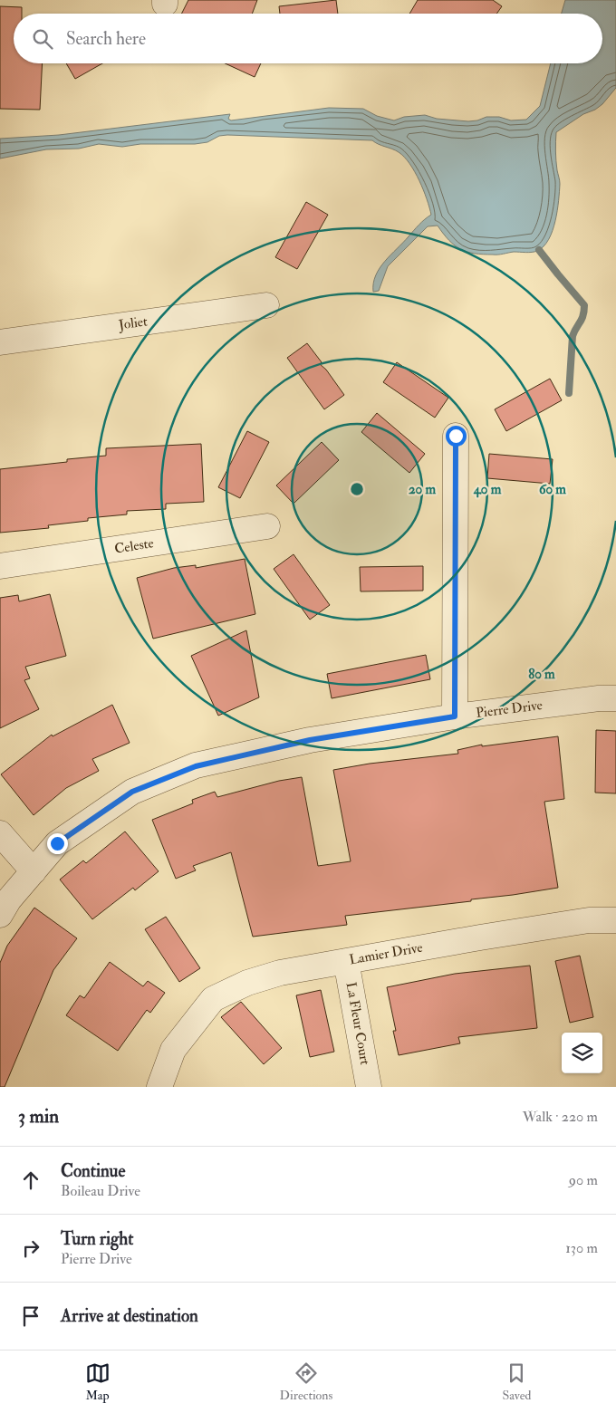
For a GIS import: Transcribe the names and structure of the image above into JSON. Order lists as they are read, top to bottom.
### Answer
{
  "streets": {
    "street": [
      "Joliet",
      "Celeste",
      "Pierre Drive",
      "Lamier Drive",
      "La Fleur Court"
    ]
  },
  "crossings": [
    ["Lamier Drive", "La Fleur Court"]
  ],
  "page": {
    "search": "Search here",
    "heading": ["3 min", "Walk · 220 m"],
    "list": [
      ["Continue", "Boileau Drive", "90 m"],
      ["Turn right", "Pierre Drive", "130 m"],
      "Arrive at destination"
    ],
    "nav": ["Map", "Directions", "Saved"]
  },
  "rings": [
    "20 m",
    "40 m",
    "60 m",
    "80 m"
  ]
}
